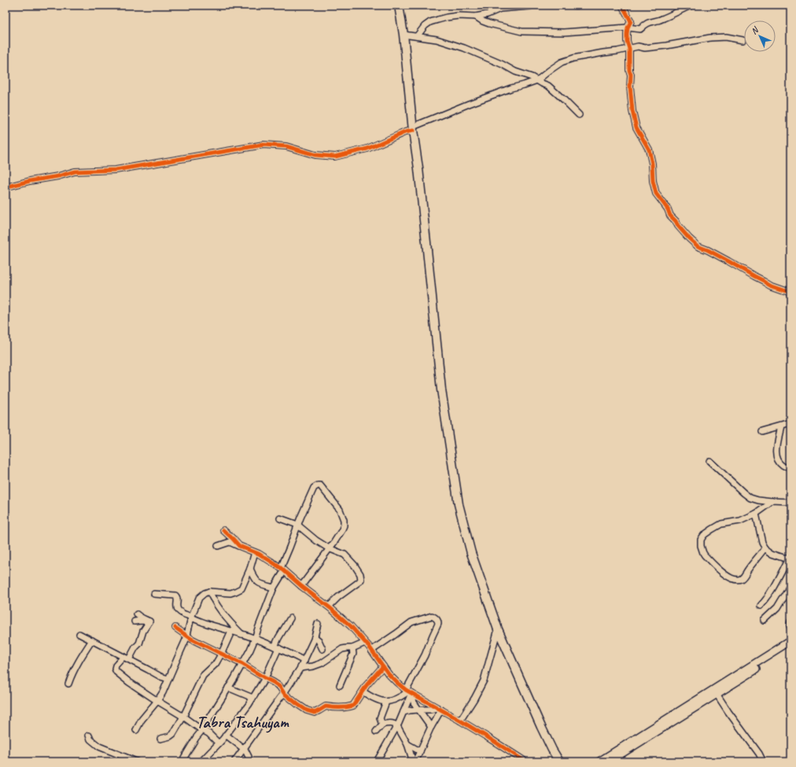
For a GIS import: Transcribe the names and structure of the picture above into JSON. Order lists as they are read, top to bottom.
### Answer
{
  "districts": ["Tabra Tsahuyam"],
  "north": "top left"
}
